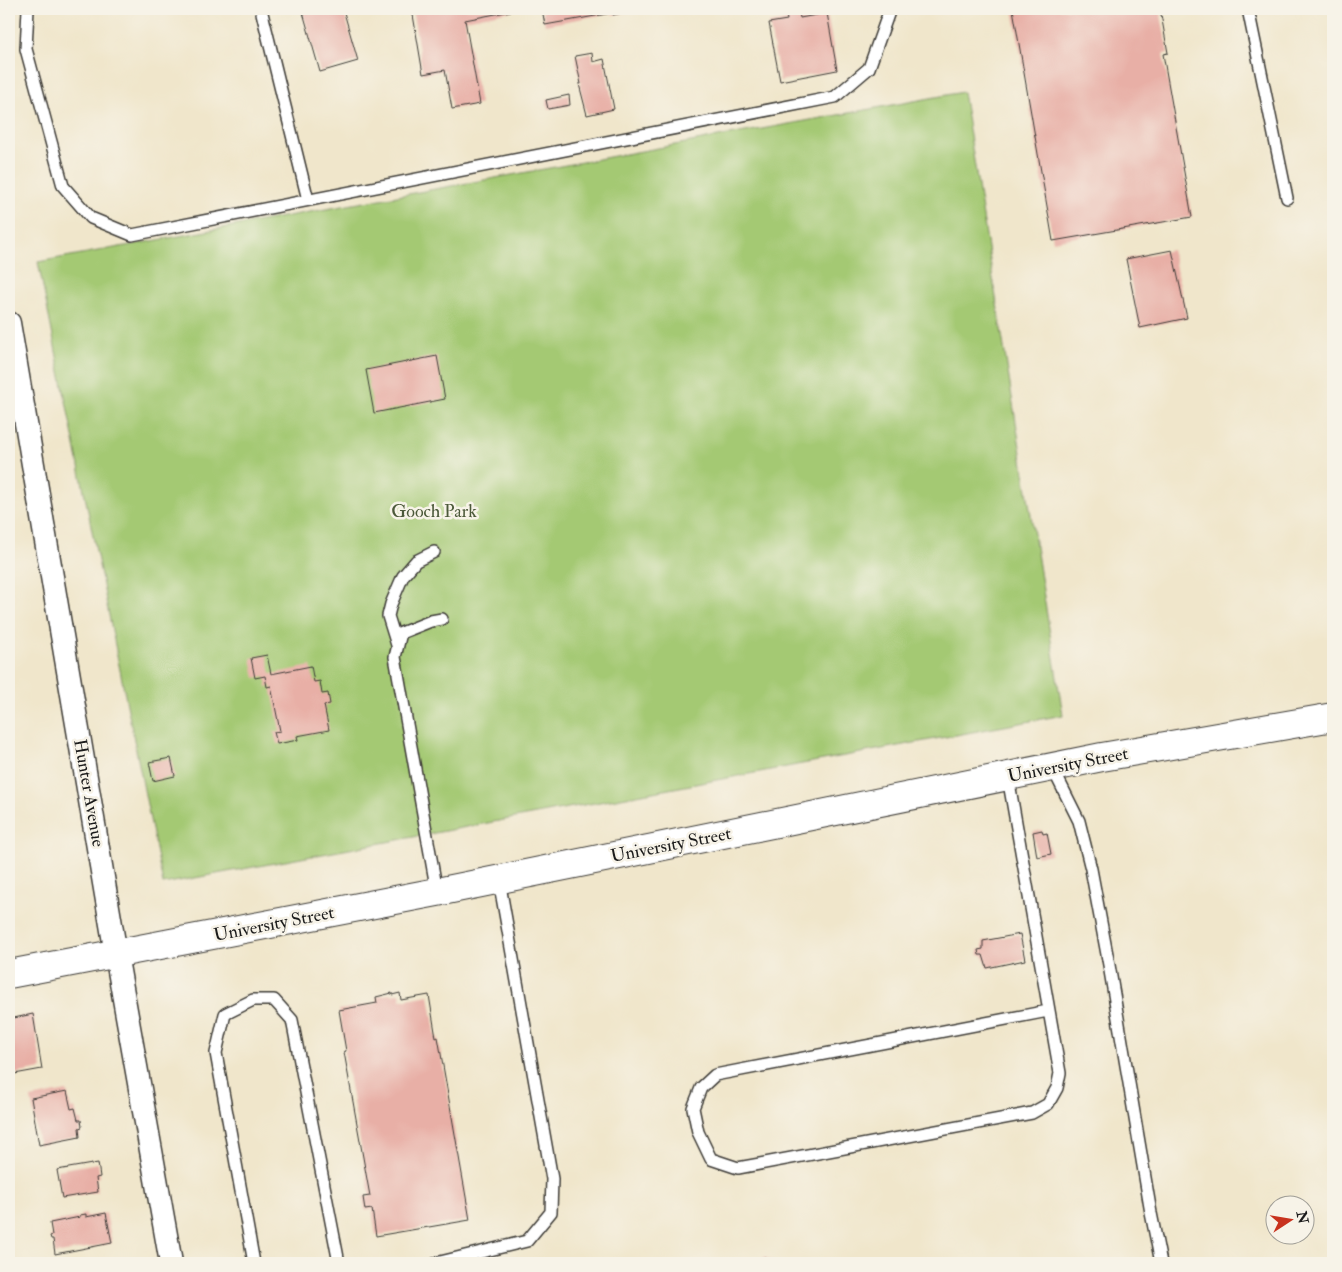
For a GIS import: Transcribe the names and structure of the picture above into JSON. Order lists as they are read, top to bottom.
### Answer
{
  "streets": {
    "street": ["University Street", "Hunter Avenue"]
  },
  "crossings": [
    ["University Street", "Hunter Avenue"]
  ],
  "parks": ["Gooch Park"],
  "north": "right"
}
